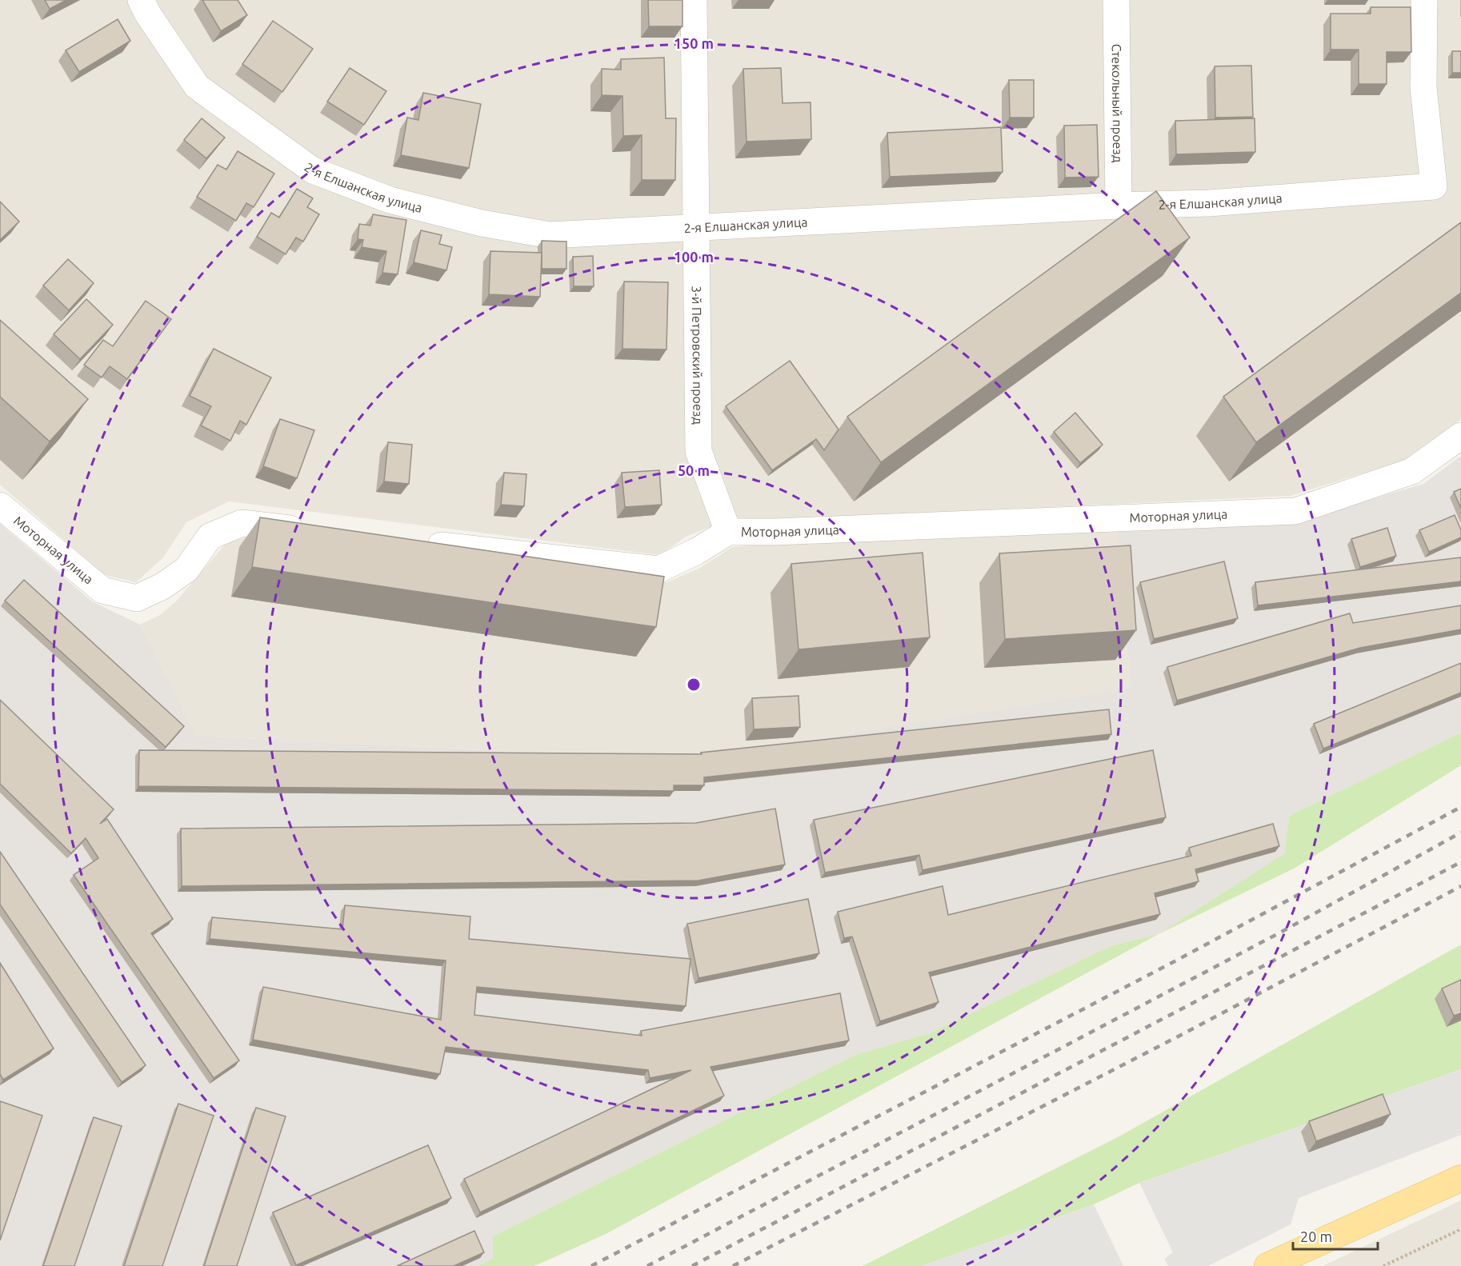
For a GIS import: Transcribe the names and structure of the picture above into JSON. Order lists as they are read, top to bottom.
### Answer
{
  "streets": {
    "street": [
      "Стекольный проезд",
      "2-я Елшанская улица",
      "3-й Петровский проезд",
      "Моторная улица"
    ]
  },
  "crossings": [
    ["Стекольный проезд", "2-я Елшанская улица"],
    ["2-я Елшанская улица", "3-й Петровский проезд"],
    ["3-й Петровский проезд", "Моторная улица"]
  ],
  "scale_bar": "20 m",
  "rings": ["150 m", "100 m", "50 m"]
}
